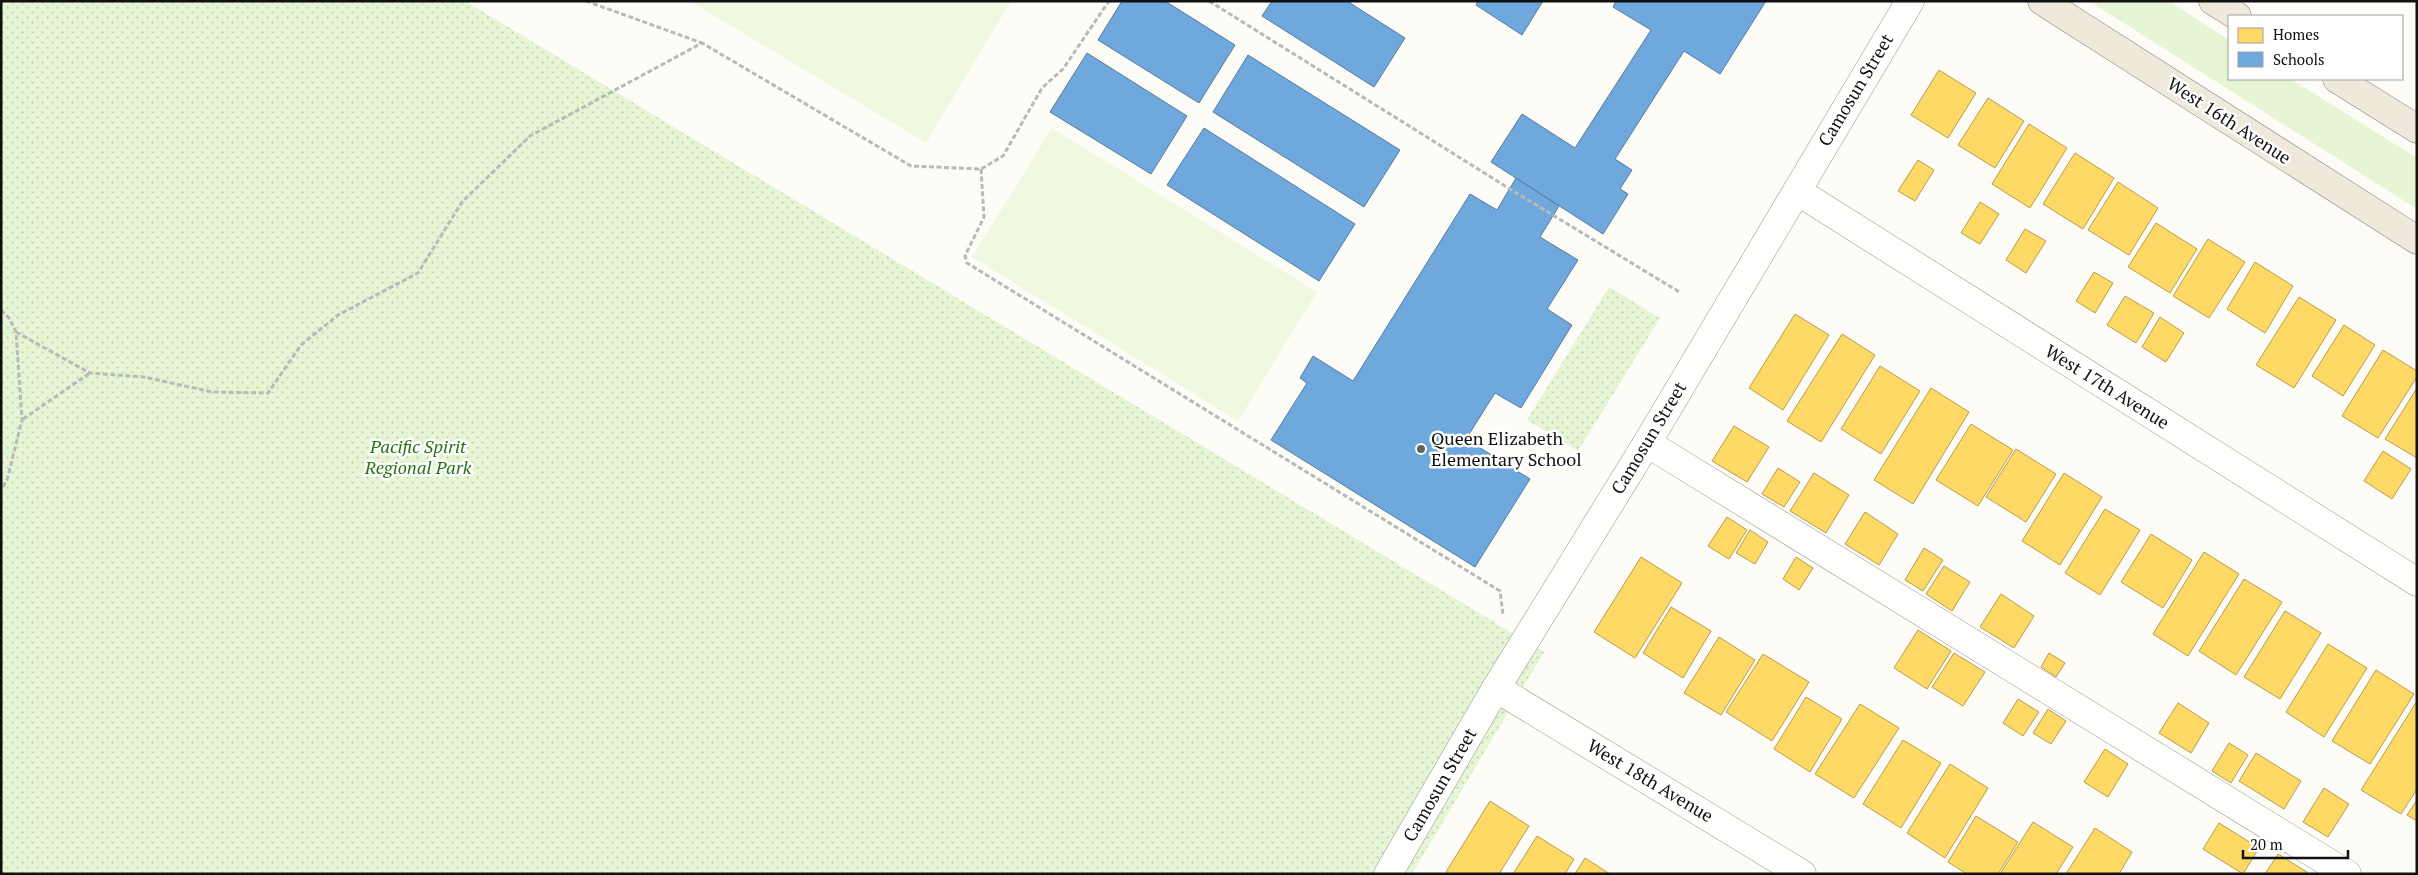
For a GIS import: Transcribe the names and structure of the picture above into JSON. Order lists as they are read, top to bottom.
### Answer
{
  "streets": {
    "main road": ["West 16th Avenue"],
    "street": ["Camosun Street", "West 17th Avenue", "West 18th Avenue"]
  },
  "crossings": [
    ["Camosun Street", "West 17th Avenue"],
    ["Camosun Street", "West 18th Avenue"]
  ],
  "parks": ["Pacific Spirit Regional Park"],
  "places": ["Queen Elizabeth Elementary School"],
  "legend": ["Homes", "Schools"],
  "scale_bar": "20 m"
}
